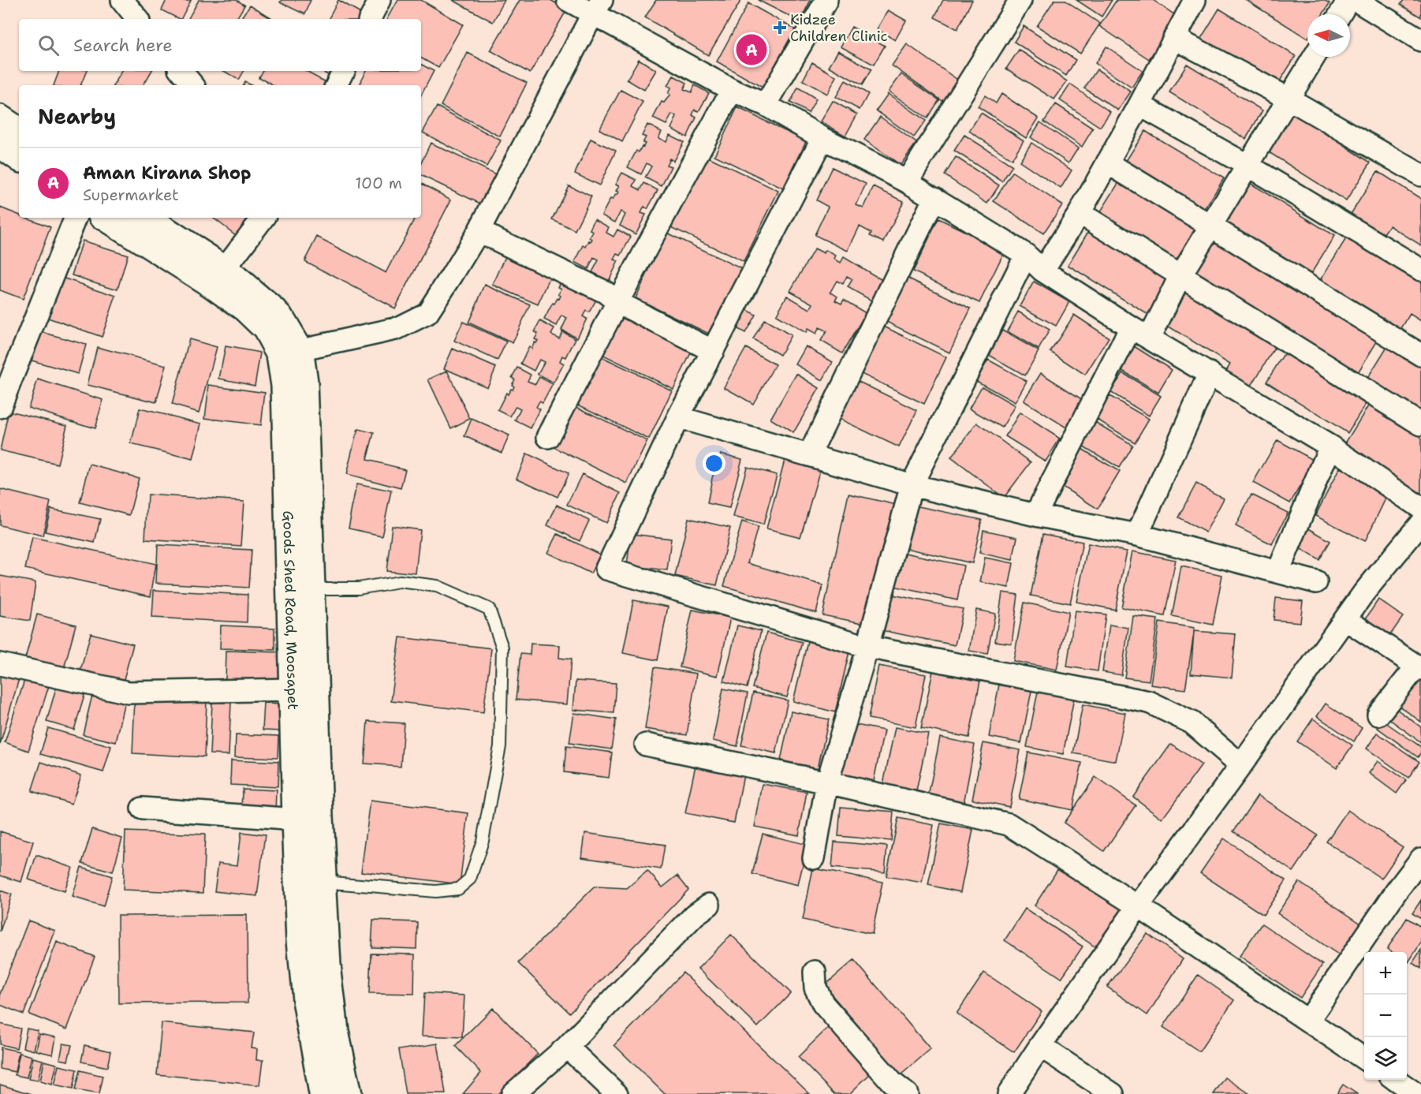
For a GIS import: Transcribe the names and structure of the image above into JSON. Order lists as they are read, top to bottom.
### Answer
{
  "streets": {
    "street": ["Goods Shed Road, Moosapet"]
  },
  "places": {
    "health": ["Kidzee Children Clinic"]
  },
  "north": "left",
  "page": {
    "search": "Search here",
    "pins": "A",
    "heading": "Nearby",
    "list": [
      {
        "mark": "A",
        "name": "Aman Kirana Shop",
        "note": "Supermarket",
        "value": "100 m"
      }
    ],
    "map_buttons": ["+", "−"]
  }
}
